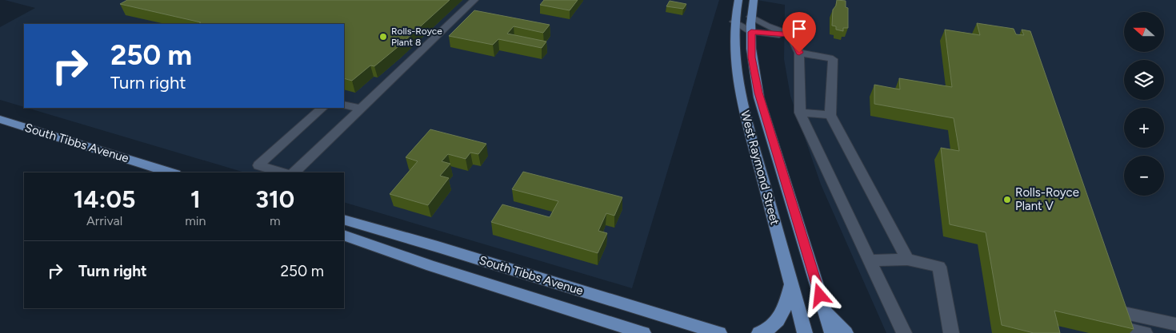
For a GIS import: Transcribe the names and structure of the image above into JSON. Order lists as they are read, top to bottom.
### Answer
{
  "streets": {
    "main road": ["South Tibbs Avenue", "West Raymond Street"]
  },
  "places": ["Rolls-Royce Plant 8", "Rolls-Royce Plant V"],
  "north": "left",
  "page": {
    "map_buttons": ["+", "−"],
    "turn": ["250 m", "Turn right"],
    "eta": [
      "14:05",
      "Arrival",
      "1",
      "min",
      "310",
      "m"
    ],
    "list": [
      {
        "name": "Turn right",
        "value": "250 m"
      }
    ]
  }
}
